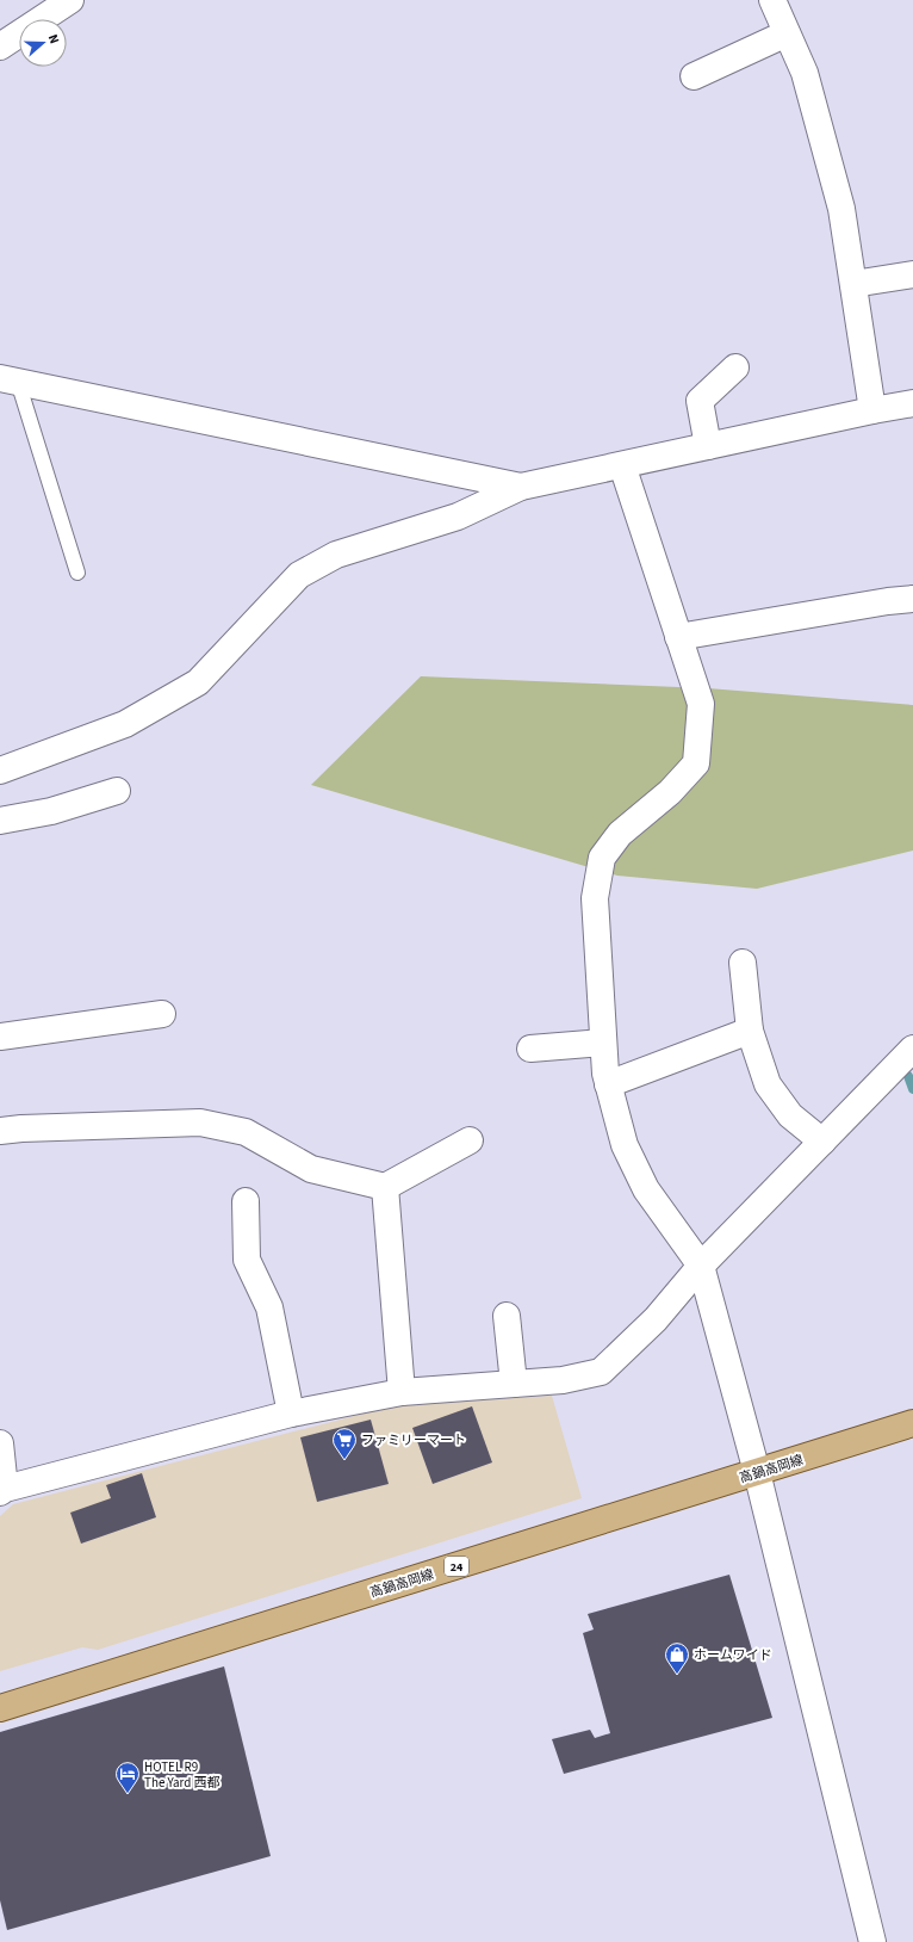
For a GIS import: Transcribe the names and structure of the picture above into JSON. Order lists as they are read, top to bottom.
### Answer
{
  "streets": {
    "main road": ["高鍋高岡線", "24"]
  },
  "places": {
    "supermarket": ["ファミリーマート"],
    "shop": ["ホームワイド"],
    "hotel": ["HOTEL R9 The Yard 西都"]
  },
  "north": "right"
}
